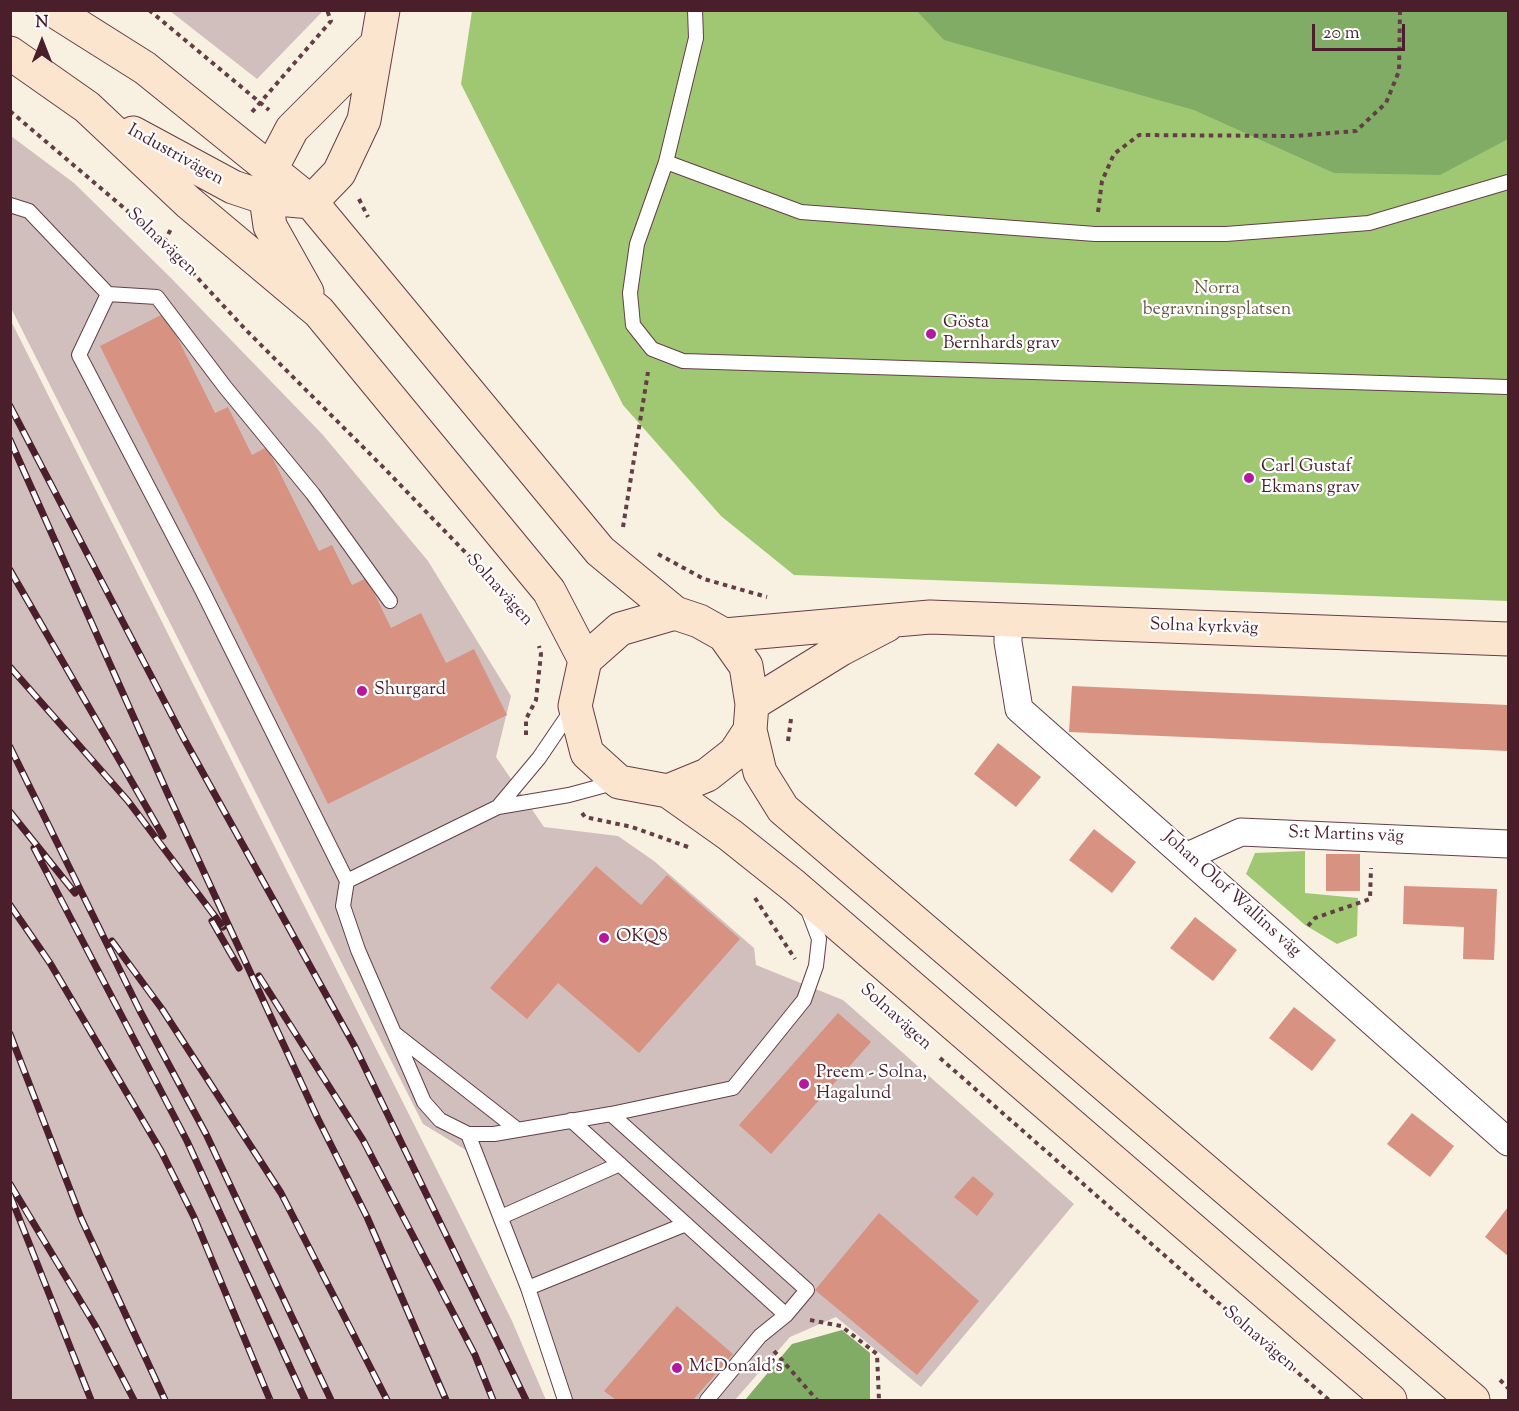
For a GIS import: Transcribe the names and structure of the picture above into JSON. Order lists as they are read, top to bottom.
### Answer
{
  "streets": {
    "main road": ["Industrivägen", "Solnavägen", "Solna kyrkväg"],
    "street": ["S:t Martins väg", "Johan Olof Wallins väg"]
  },
  "crossings": [
    ["Industrivägen", "Solnavägen"],
    ["Solnavägen", "Solna kyrkväg"],
    ["Solna kyrkväg", "Johan Olof Wallins väg"],
    ["S:t Martins väg", "Johan Olof Wallins väg"]
  ],
  "parks": ["Norra begravningsplatsen"],
  "places": [
    "Gösta Bernhards grav",
    "Carl Gustaf Ekmans grav",
    "Shurgard",
    "OKQ8",
    "Preem - Solna, Hagalund",
    "McDonald's"
  ],
  "scale_bar": "20 m",
  "north": "top"
}
